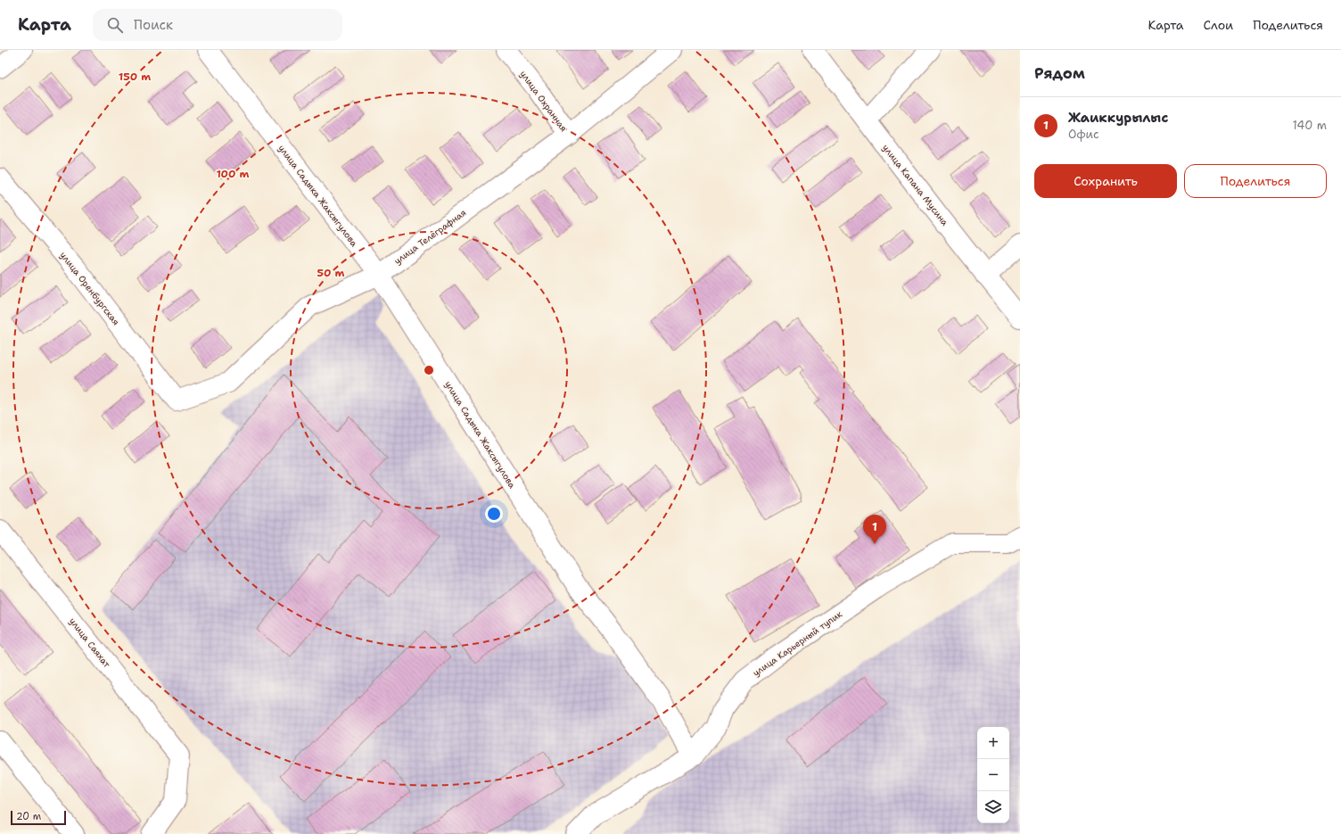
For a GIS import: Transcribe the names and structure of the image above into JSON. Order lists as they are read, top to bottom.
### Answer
{
  "streets": {
    "street": [
      "улица Охранная",
      "улица Капана Мусина",
      "улица Садыка Жаксыгулова",
      "улица Телеграфная",
      "улица Оренбургская",
      "улица Саяхат",
      "улица Карьерный тупик"
    ]
  },
  "crossings": [
    ["улица Охранная", "улица Телеграфная"],
    ["улица Садыка Жаксыгулова", "улица Телеграфная"],
    ["улица Садыка Жаксыгулова", "улица Карьерный тупик"],
    ["улица Телеграфная", "улица Оренбургская"]
  ],
  "scale_bar": "20 m",
  "page": {
    "header": "Карта",
    "search": "Поиск",
    "nav": ["Карта", "Слои", "Поделиться"],
    "heading": "Рядом",
    "list": [
      {
        "mark": "1",
        "name": "Жаиккурылыс",
        "note": "Офис",
        "value": "140 m"
      }
    ],
    "buttons": ["Сохранить", "Поделиться"],
    "pins": "1",
    "map_buttons": ["+", "−"],
    "scale": "20 m"
  },
  "rings": ["150 m", "100 m", "50 m"]
}
